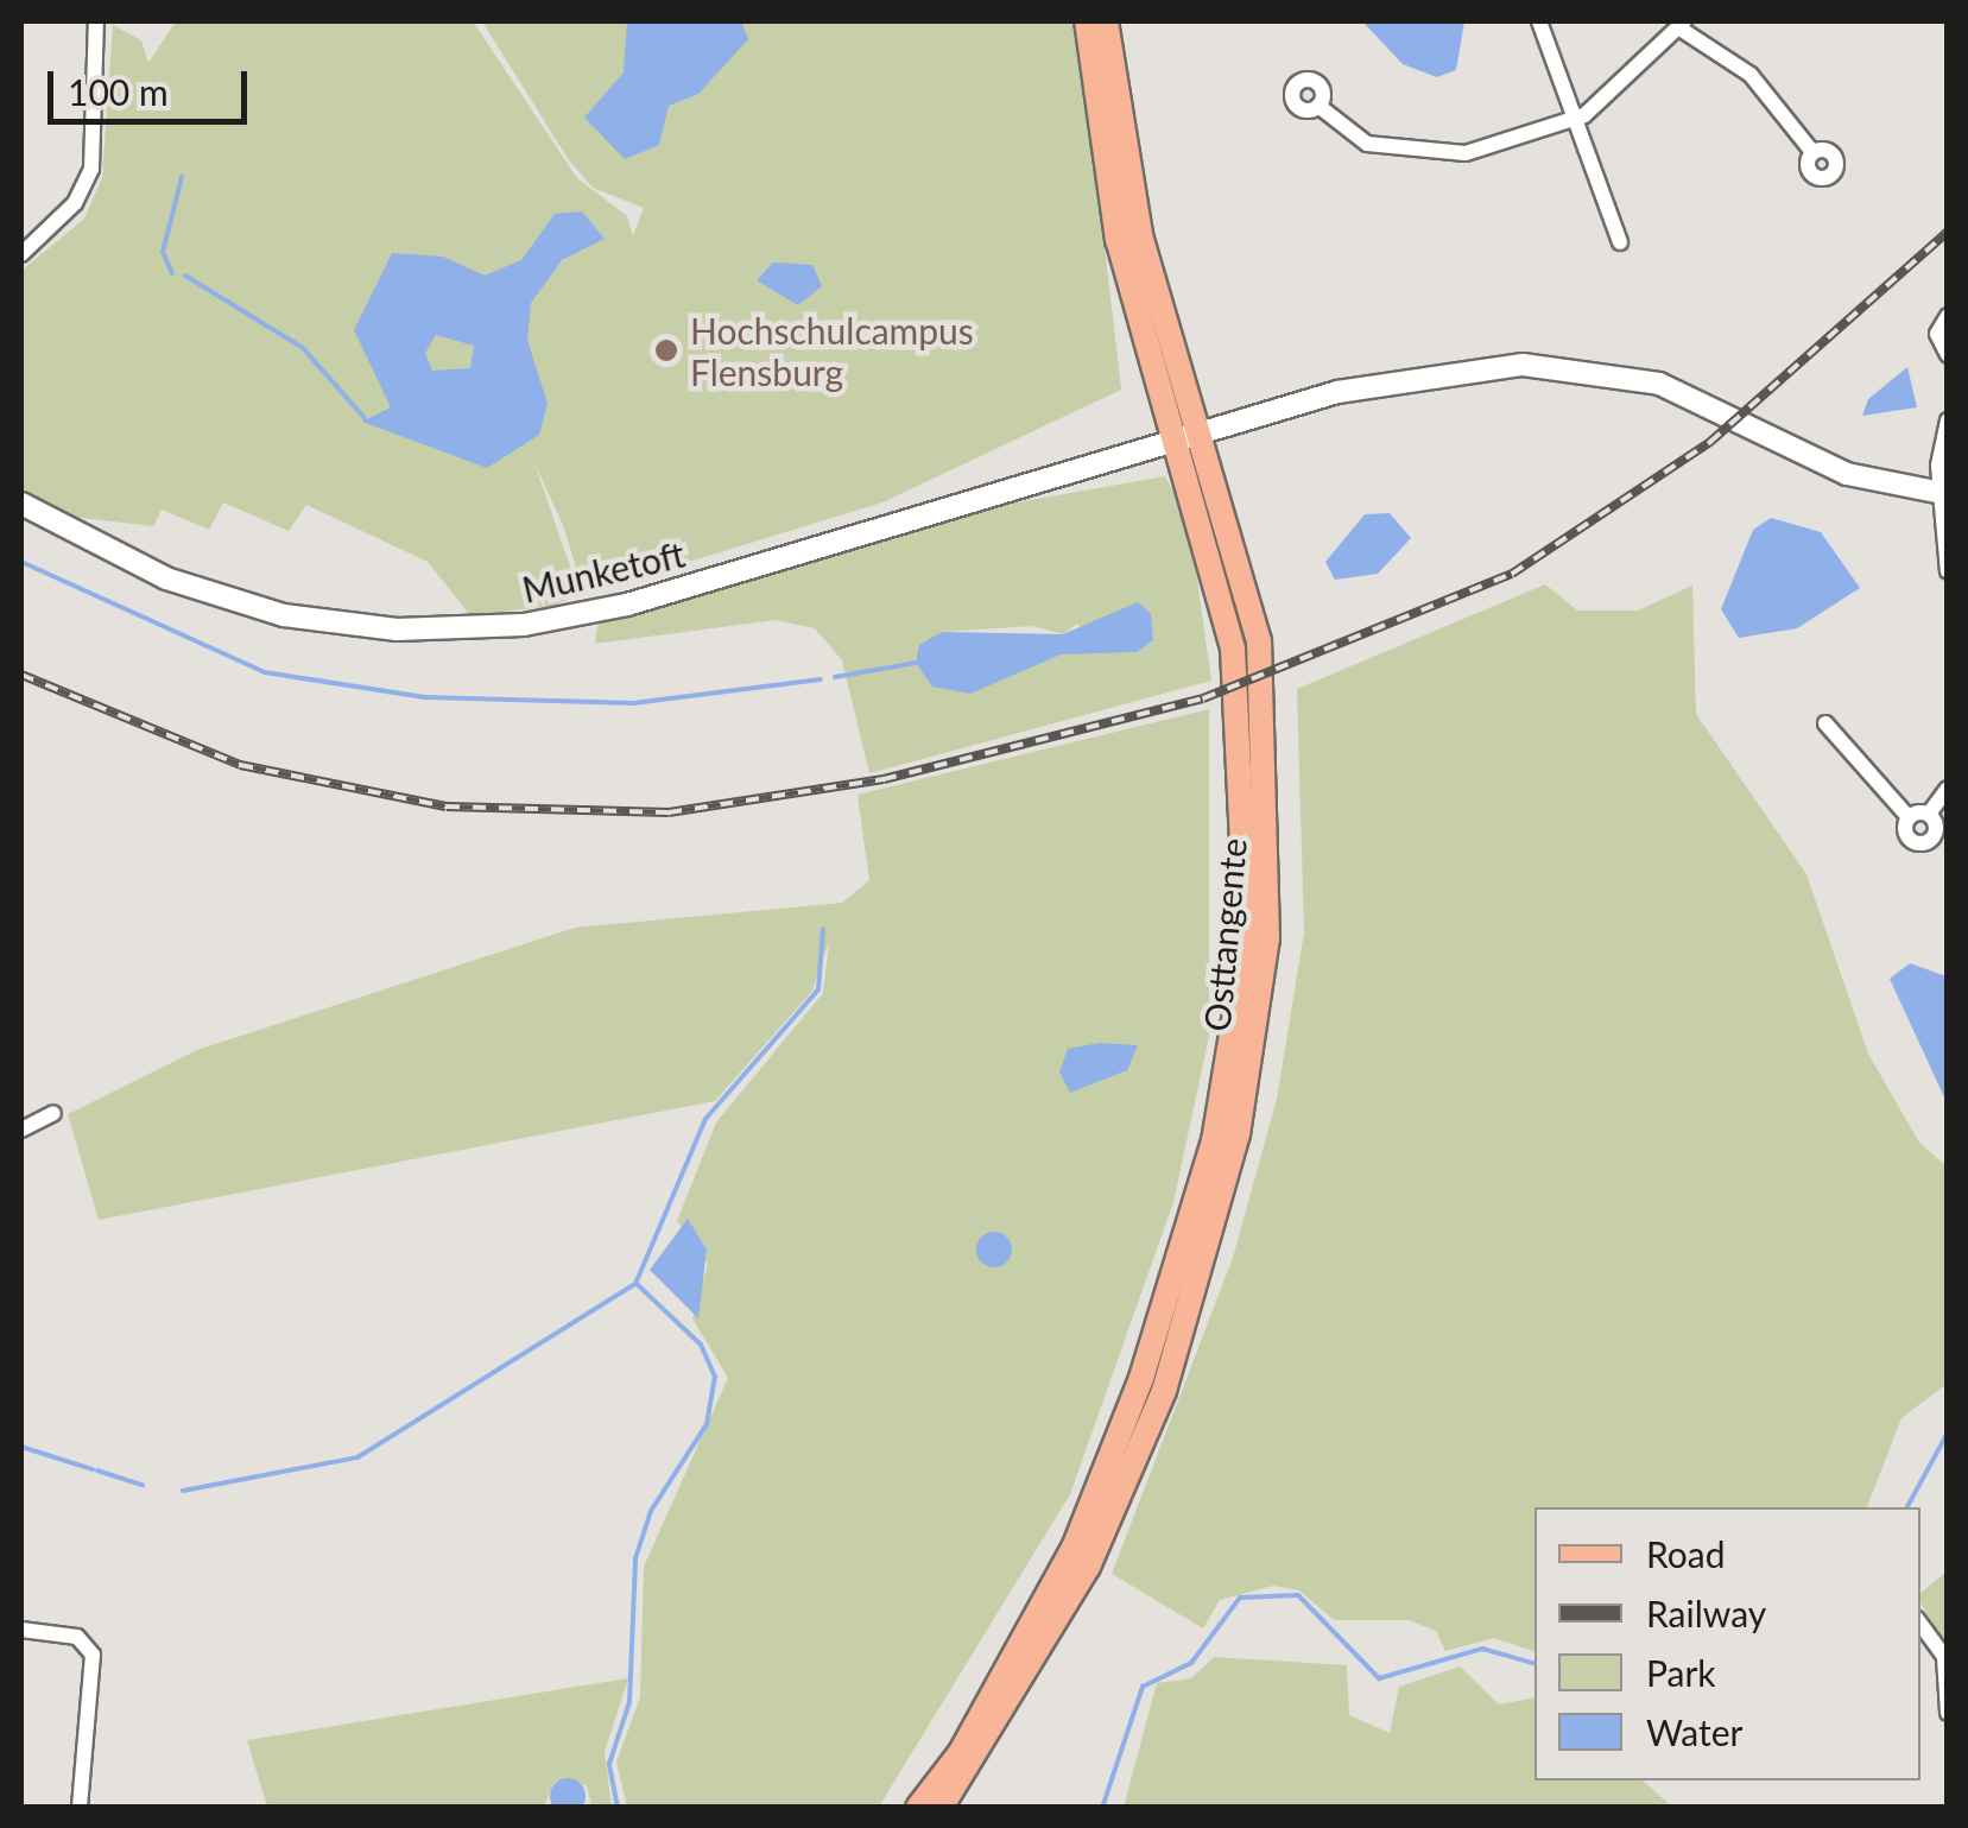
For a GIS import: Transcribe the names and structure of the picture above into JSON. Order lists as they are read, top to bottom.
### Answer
{
  "streets": {
    "main road": ["Osttangente"],
    "street": ["Munketoft"]
  },
  "crossings": [
    ["Munketoft", "Osttangente"]
  ],
  "places": ["Hochschulcampus Flensburg"],
  "legend": [
    "Road",
    "Railway",
    "Park",
    "Water"
  ],
  "scale_bar": "100 m"
}
